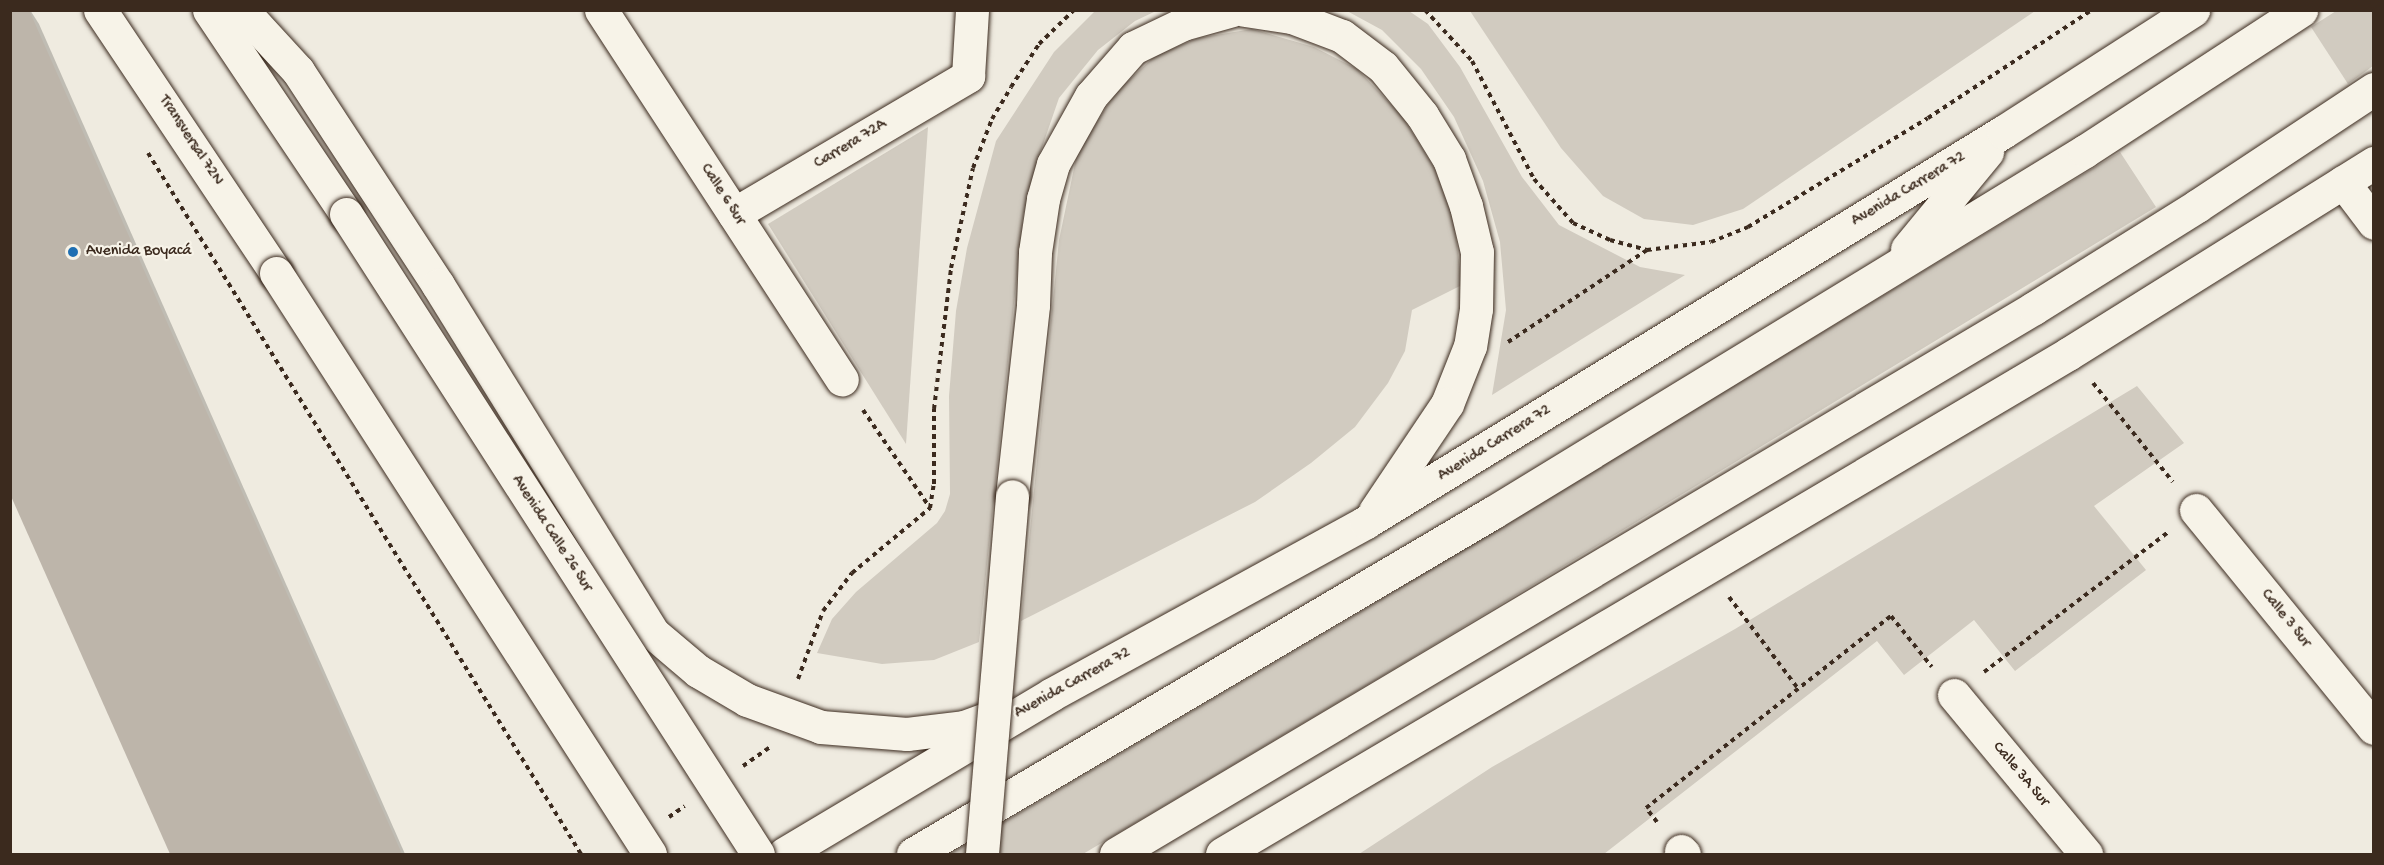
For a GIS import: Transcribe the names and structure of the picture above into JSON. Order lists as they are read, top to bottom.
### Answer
{
  "streets": {
    "main road": [
      "Transversal 72N",
      "Carrera 72A",
      "Avenida Carrera 72",
      "Calle 6 Sur",
      "Avenida Calle 26 Sur",
      "Calle 3 Sur",
      "Calle 3A Sur"
    ]
  },
  "crossings": [
    ["Carrera 72A", "Calle 6 Sur"]
  ],
  "places": ["Avenida Boyacá"]
}
